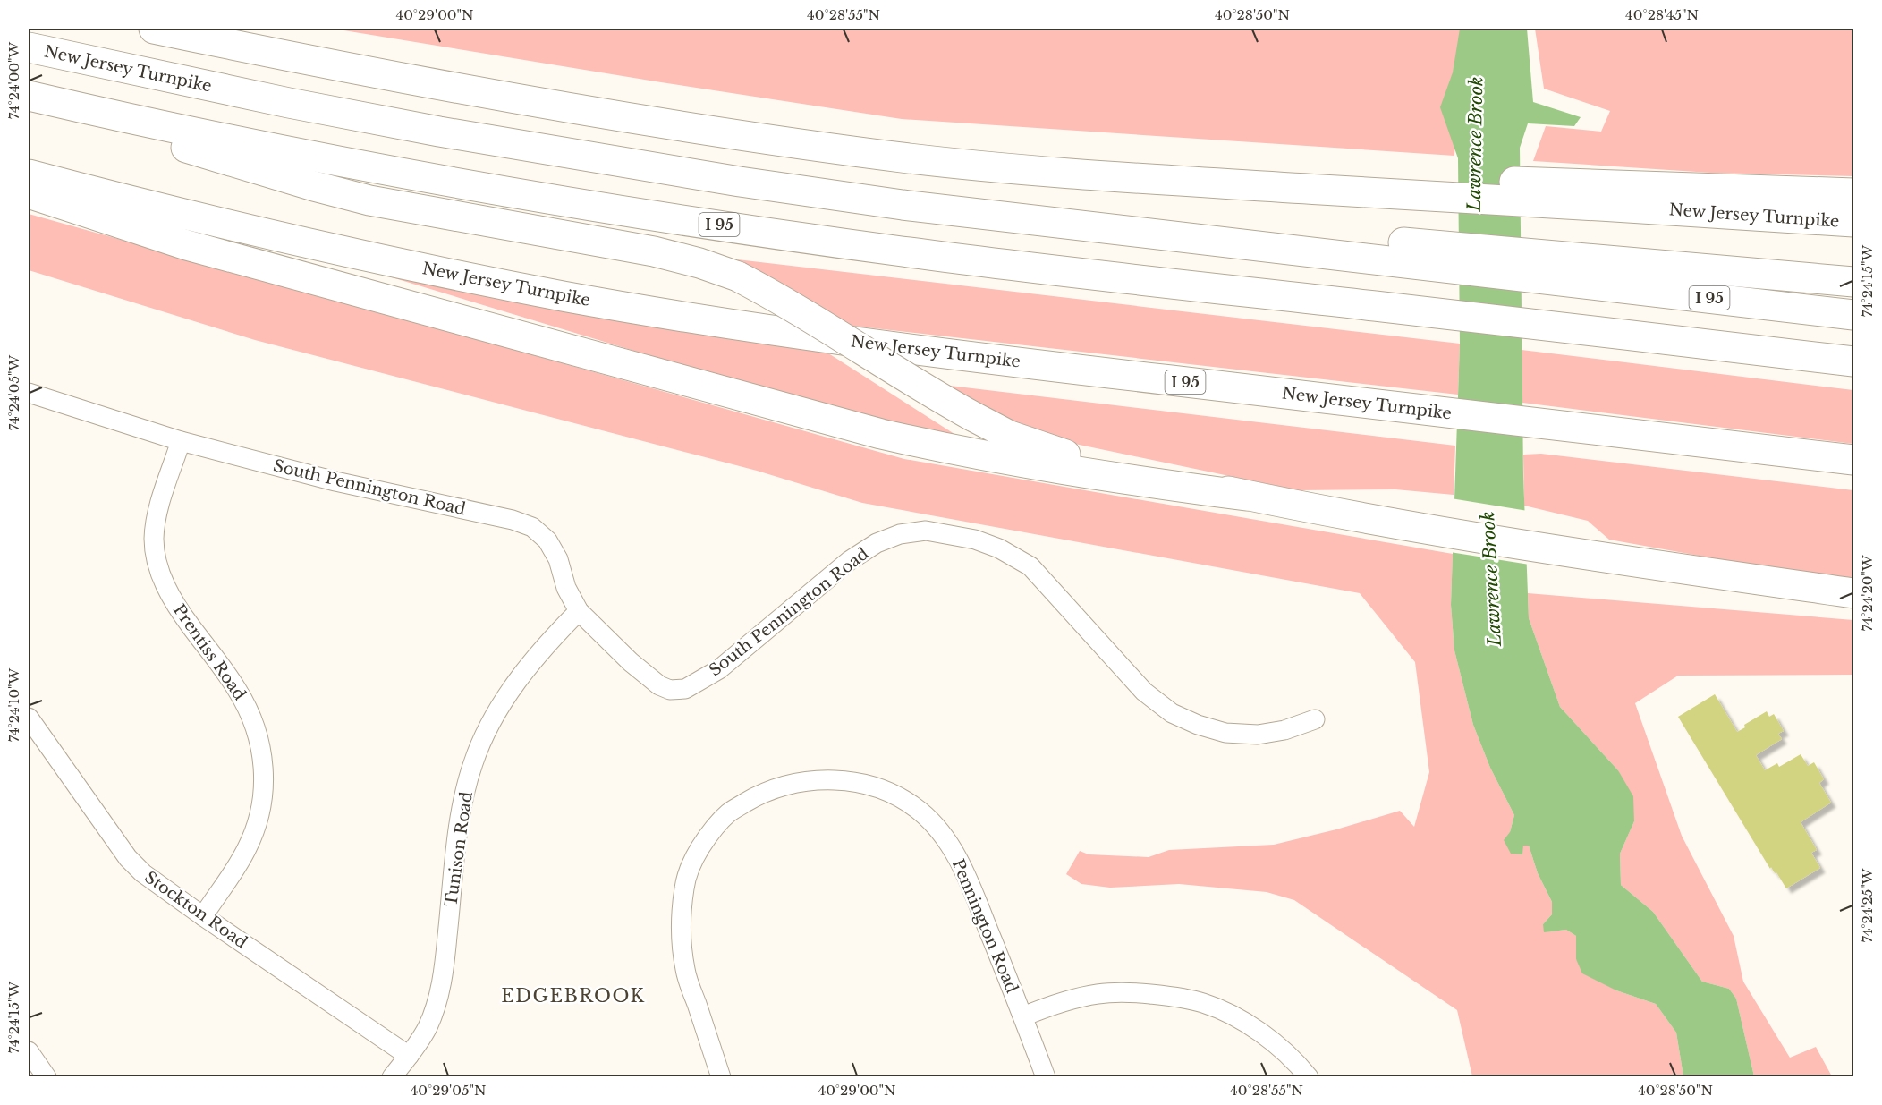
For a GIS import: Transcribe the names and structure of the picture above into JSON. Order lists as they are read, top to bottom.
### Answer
{
  "streets": {
    "highway": ["New Jersey Turnpike", "I 95"],
    "street": [
      "South Pennington Road",
      "Prentiss Road",
      "Tunison Road",
      "Stockton Road",
      "Pennington Road"
    ]
  },
  "crossings": [
    ["New Jersey Turnpike", "I 95"],
    ["South Pennington Road", "Prentiss Road"],
    ["South Pennington Road", "Tunison Road"],
    ["Prentiss Road", "Stockton Road"],
    ["Tunison Road", "Stockton Road"]
  ],
  "districts": ["EDGEBROOK"],
  "water": ["Lawrence Brook"],
  "coordinates": [
    "40°29'00\"N",
    "40°28'55\"N",
    "40°28'50\"N",
    "40°28'45\"N",
    "74°24'00\"W",
    "74°24'15\"W",
    "74°24'05\"W",
    "74°24'20\"W",
    "74°24'10\"W",
    "74°24'25\"W",
    "40°29'05\"N"
  ]
}
